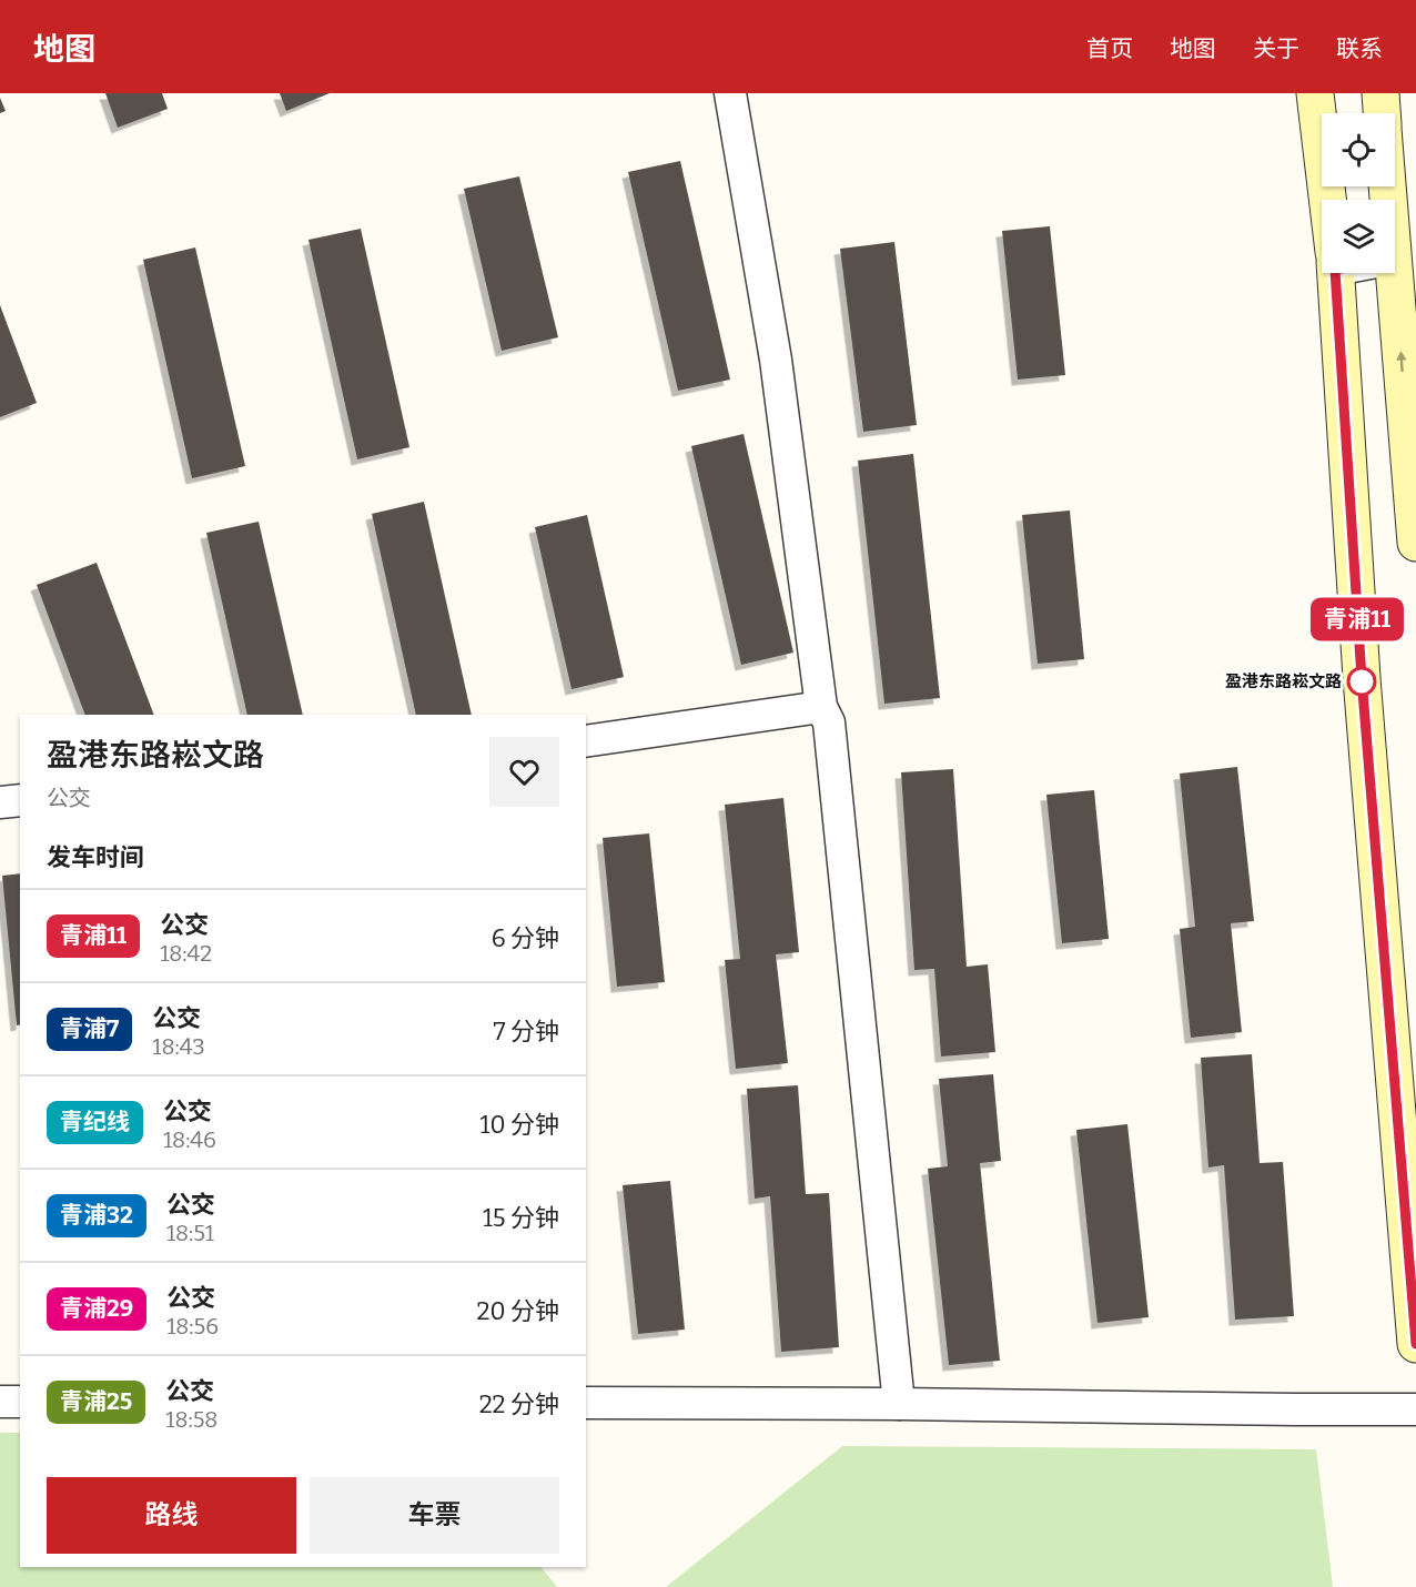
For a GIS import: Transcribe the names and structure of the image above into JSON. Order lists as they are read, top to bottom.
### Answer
{
  "places": ["盈港东路崧文路"],
  "lines": ["bus line 青浦11"],
  "page": {
    "header": "地图",
    "nav": [
      "首页",
      "地图",
      "关于",
      "联系"
    ],
    "on_map": "青浦11",
    "heading": [
      ["盈港东路崧文路", "公交"],
      "发车时间"
    ],
    "list": [
      {
        "mark": "青浦11",
        "name": "公交",
        "note": "18:42",
        "value": "6 分钟"
      },
      {
        "mark": "青浦7",
        "name": "公交",
        "note": "18:43",
        "value": "7 分钟"
      },
      {
        "mark": "青纪线",
        "name": "公交",
        "note": "18:46",
        "value": "10 分钟"
      },
      {
        "mark": "青浦32",
        "name": "公交",
        "note": "18:51",
        "value": "15 分钟"
      },
      {
        "mark": "青浦29",
        "name": "公交",
        "note": "18:56",
        "value": "20 分钟"
      },
      {
        "mark": "青浦25",
        "name": "公交",
        "note": "18:58",
        "value": "22 分钟"
      }
    ],
    "buttons": ["路线", "车票"]
  }
}
